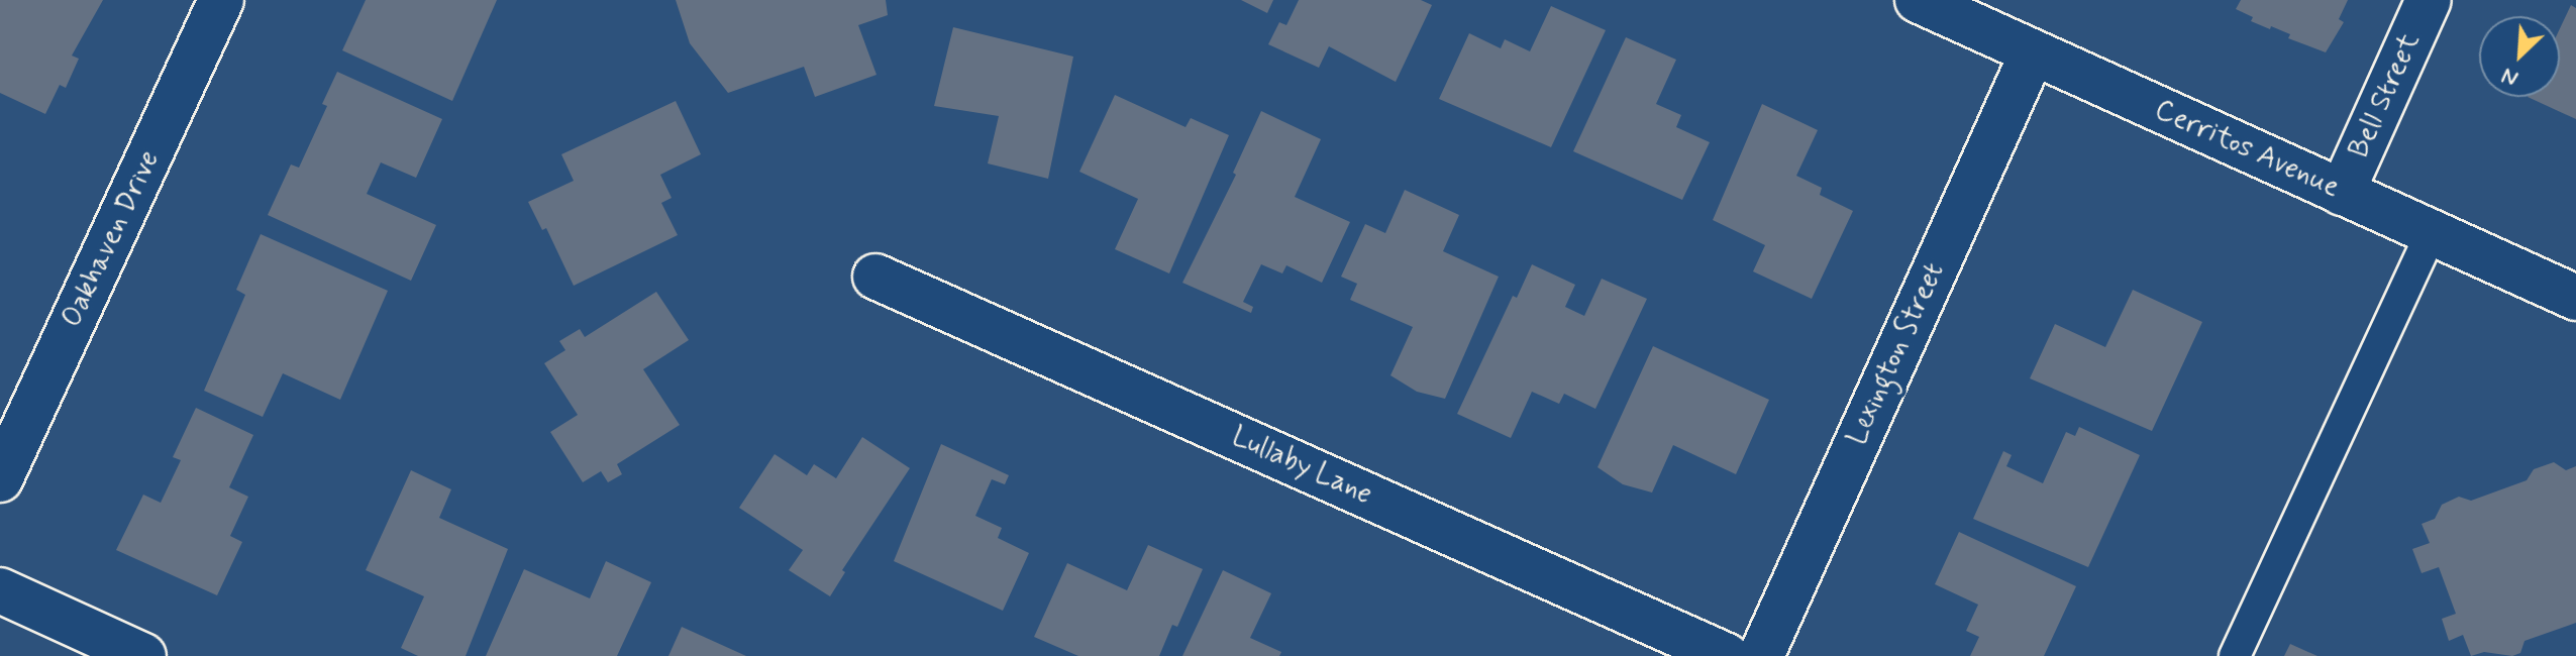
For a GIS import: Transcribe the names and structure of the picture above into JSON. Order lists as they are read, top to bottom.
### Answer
{
  "streets": {
    "street": [
      "Bell Street",
      "Cerritos Avenue",
      "Oakhaven Drive",
      "Lexington Street",
      "Lullaby Lane"
    ]
  },
  "crossings": [
    ["Bell Street", "Cerritos Avenue"],
    ["Cerritos Avenue", "Lexington Street"]
  ],
  "north": "bottom left"
}
